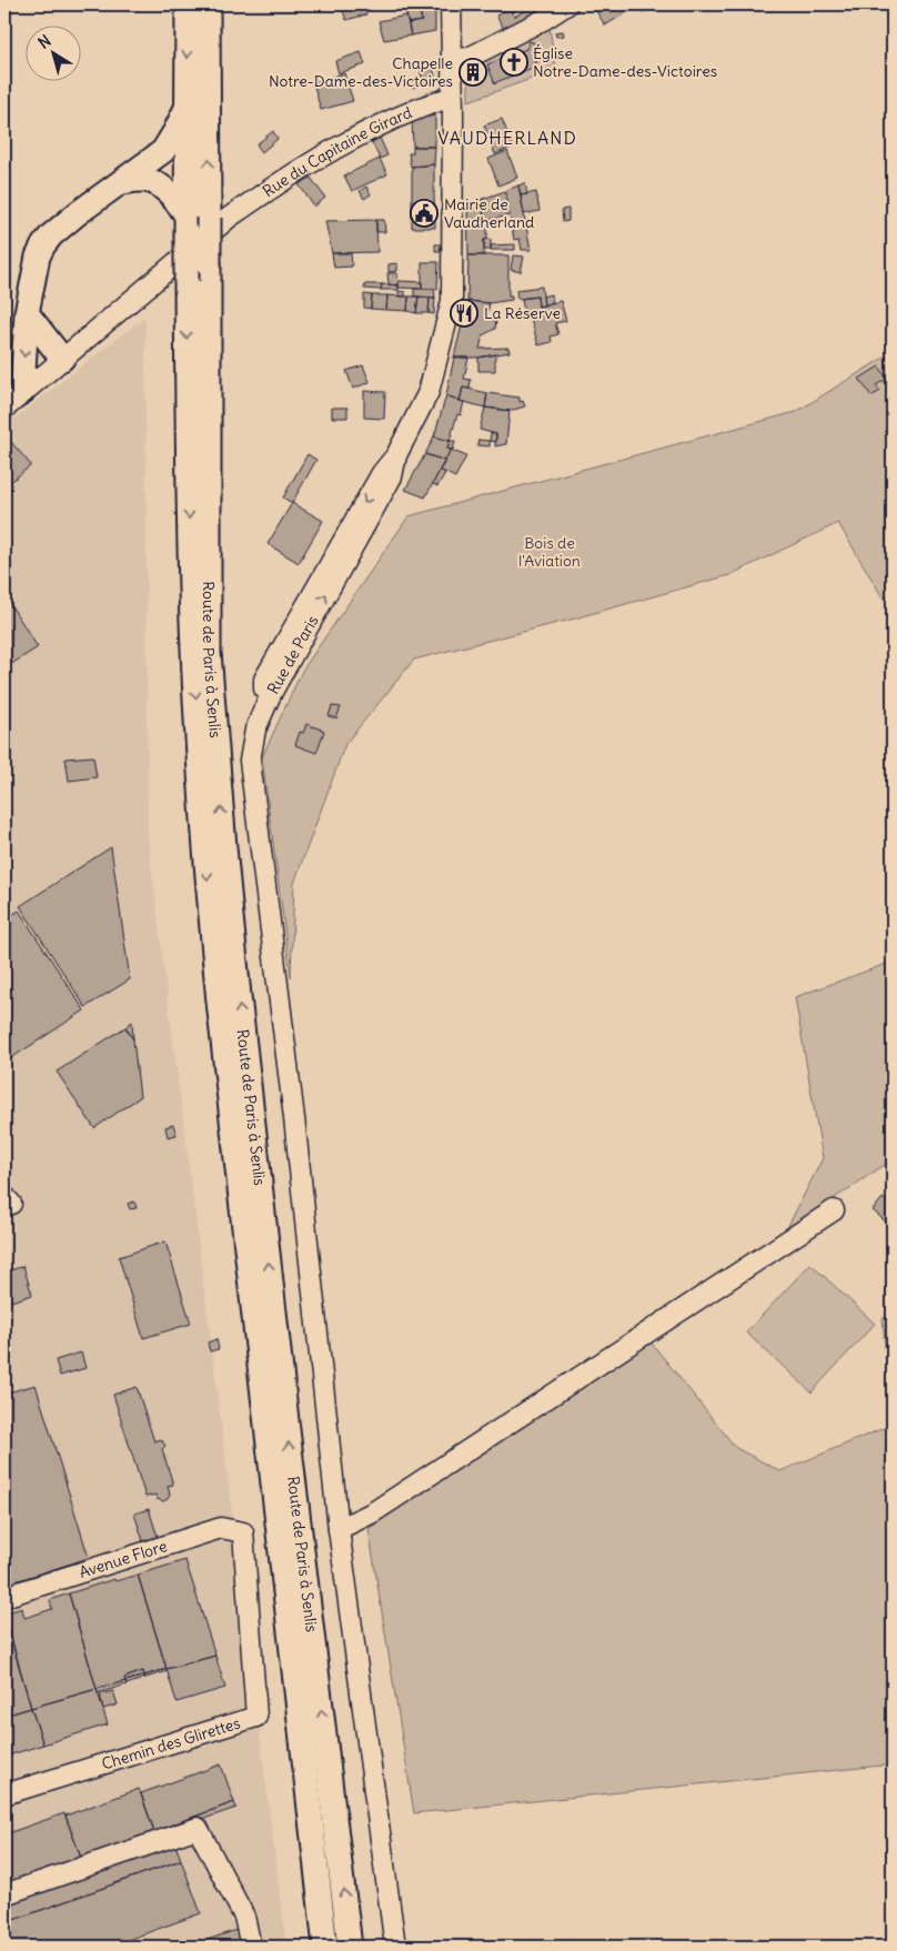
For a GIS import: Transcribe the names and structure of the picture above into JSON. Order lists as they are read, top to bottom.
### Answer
{
  "streets": {
    "main road": ["Route de Paris à Senlis"],
    "street": [
      "Rue du Capitaine Girard",
      "Rue de Paris",
      "Avenue Flore",
      "Chemin des Glirettes"
    ]
  },
  "crossings": [
    ["Rue du Capitaine Girard", "Rue de Paris"],
    ["Rue du Capitaine Girard", "Route de Paris à Senlis"],
    ["Avenue Flore", "Chemin des Glirettes"]
  ],
  "districts": ["VAUDHERLAND"],
  "parks": ["Bois de l'Aviation"],
  "places": {
    "church": ["Église Notre-Dame-des-Victoires"],
    "building": ["Chapelle Notre-Dame-des-Victoires"],
    "public building": ["Mairie de Vaudherland"],
    "restaurant": ["La Réserve"]
  },
  "north": "top left"
}
